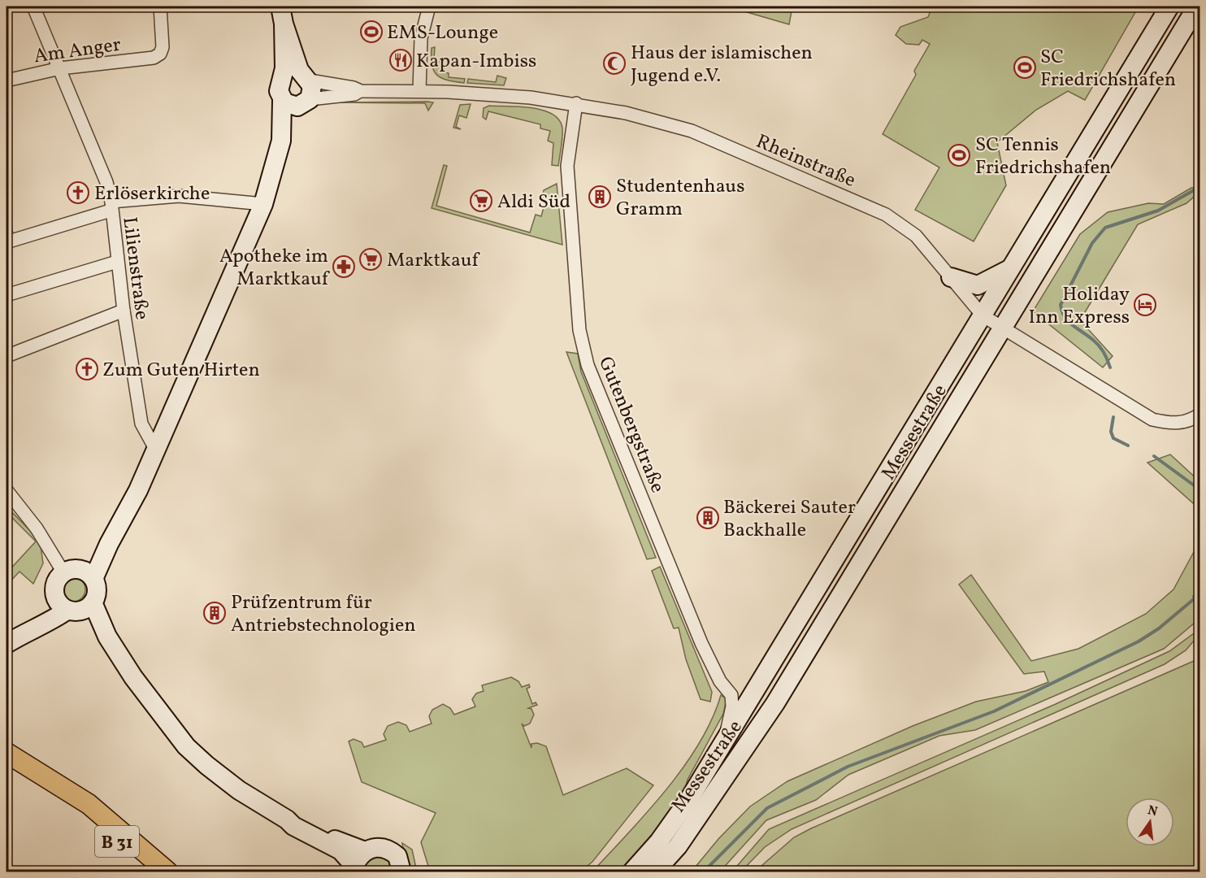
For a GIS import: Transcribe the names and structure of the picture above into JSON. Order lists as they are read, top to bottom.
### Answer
{
  "streets": {
    "main road": ["B 31"],
    "street": [
      "Am Anger",
      "Rheinstraße",
      "Lilienstraße",
      "Gutenbergstraße",
      "Messestraße"
    ]
  },
  "crossings": [
    ["Am Anger", "Lilienstraße"],
    ["Rheinstraße", "Gutenbergstraße"],
    ["Rheinstraße", "Messestraße"],
    ["Gutenbergstraße", "Messestraße"]
  ],
  "places": {
    "sports": ["EMS-Lounge", "SC Friedrichshafen", "SC Tennis Friedrichshafen"],
    "restaurant": ["Kapan-Imbiss"],
    "mosque": ["Haus der islamischen Jugend e.V."],
    "church": ["Erlöserkirche", "Zum Guten Hirten"],
    "building": ["Studentenhaus Gramm", "Bäckerei Sauter Backhalle", "Prüfzentrum für Antriebstechnologien"],
    "supermarket": ["Aldi Süd", "Marktkauf"],
    "pharmacy": ["Apotheke im Marktkauf"],
    "hotel": ["Holiday Inn Express"]
  },
  "north": "top"
}
